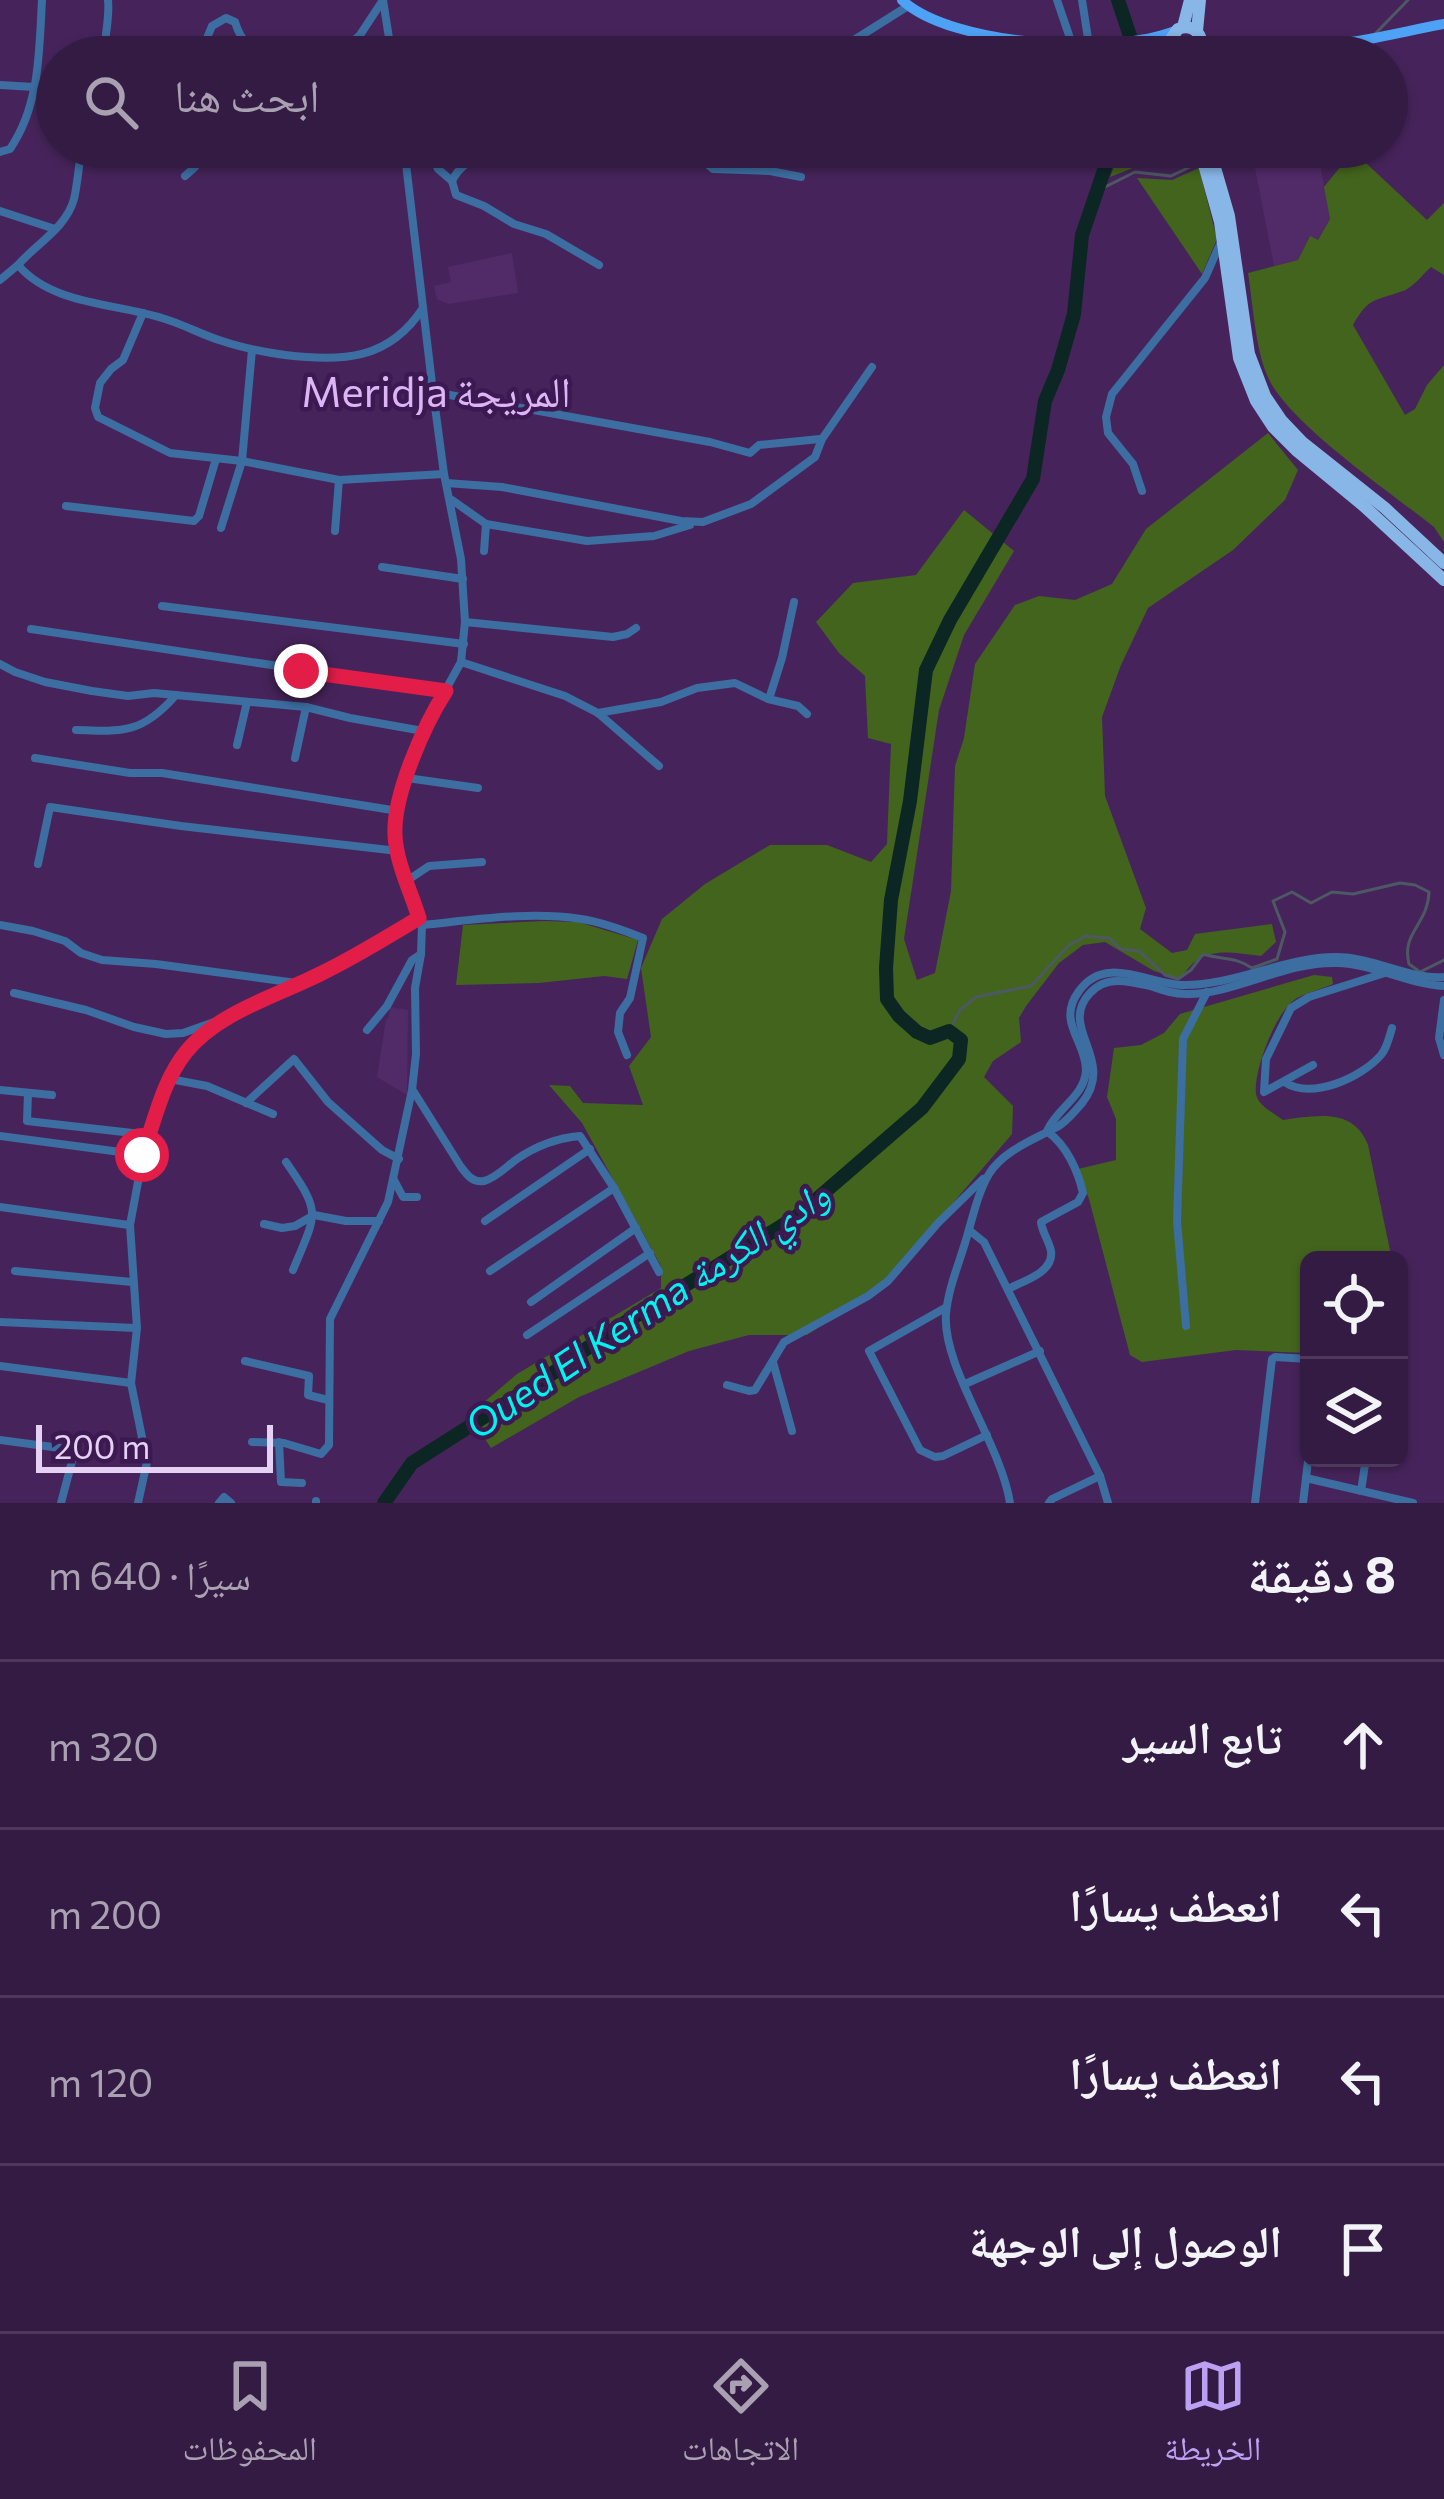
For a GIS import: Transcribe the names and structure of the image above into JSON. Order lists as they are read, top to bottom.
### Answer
{
  "districts": ["Meridja المريجة"],
  "water": ["Oued El Kerma وادي الكرمة"],
  "scale_bar": "200 m",
  "page": {
    "search": "ابحث هنا",
    "scale": "200 m",
    "heading": ["8 دقيقة", "سيرًا · 640 m"],
    "list": [
      ["تابع السير", "320 m"],
      ["انعطف يسارًا", "200 m"],
      ["انعطف يسارًا", "120 m"],
      "الوصول إلى الوجهة"
    ],
    "nav": ["الخريطة", "الاتجاهات", "المحفوظات"]
  }
}
